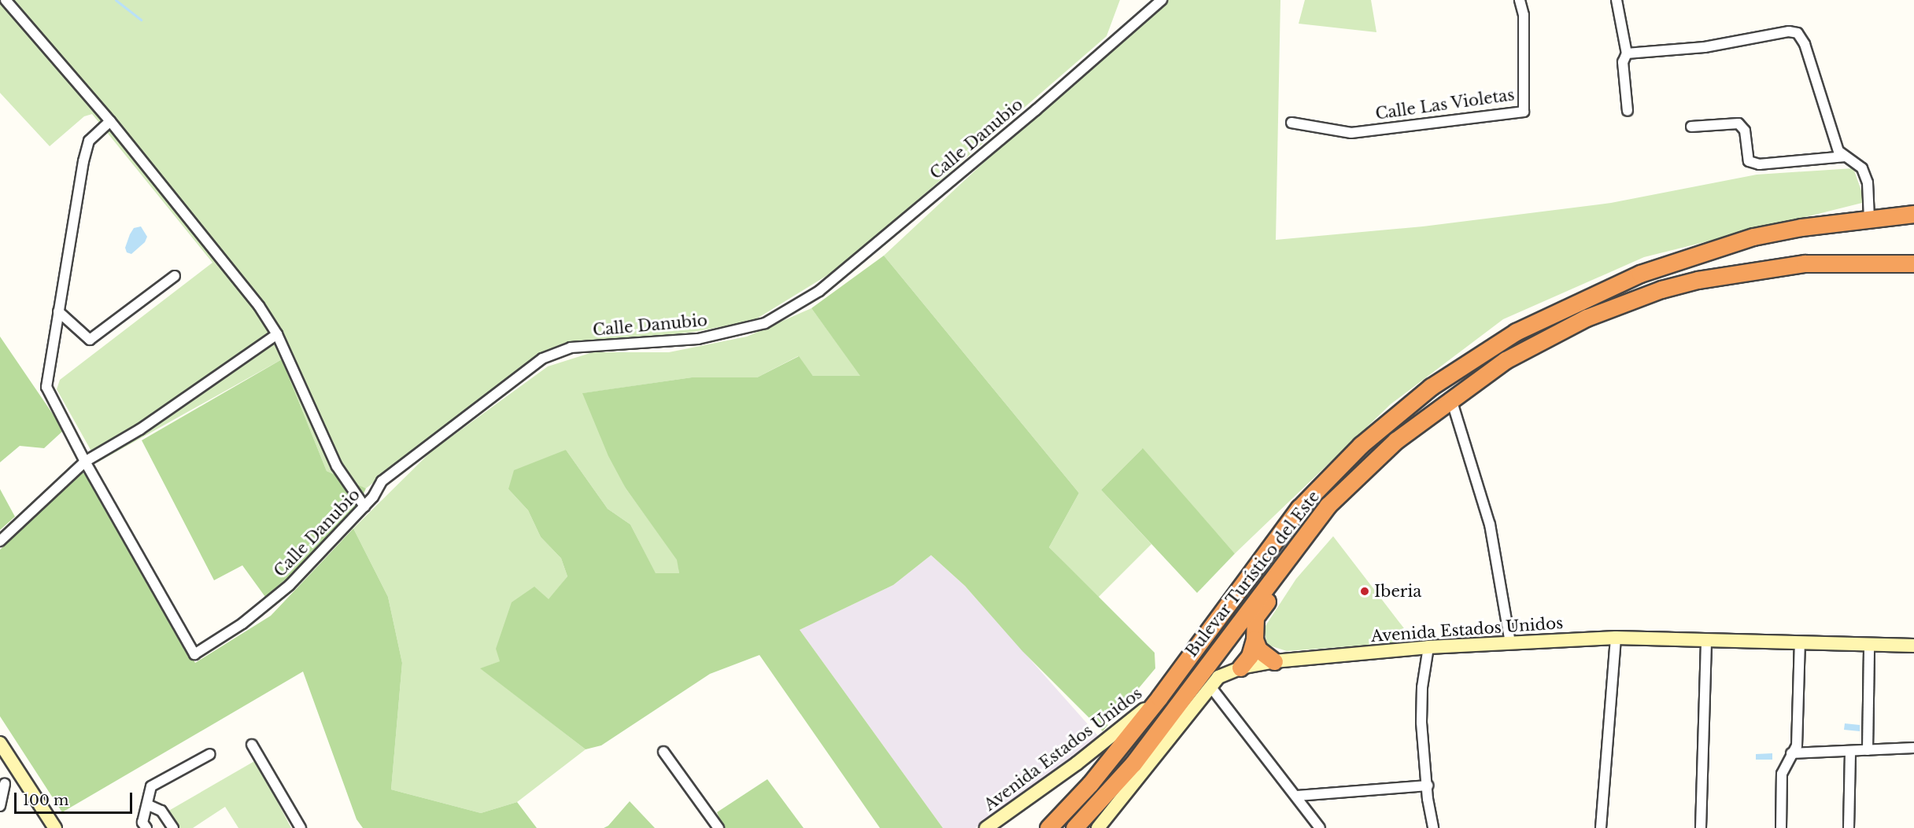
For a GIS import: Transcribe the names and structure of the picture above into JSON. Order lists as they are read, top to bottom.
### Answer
{
  "streets": {
    "highway": ["Bulevar Turístico del Este"],
    "street": ["Calle Las Violetas", "Calle Danubio", "Avenida Estados Unidos"]
  },
  "crossings": [
    ["Bulevar Turístico del Este", "Avenida Estados Unidos"]
  ],
  "places": ["Iberia"],
  "scale_bar": "100 m"
}
